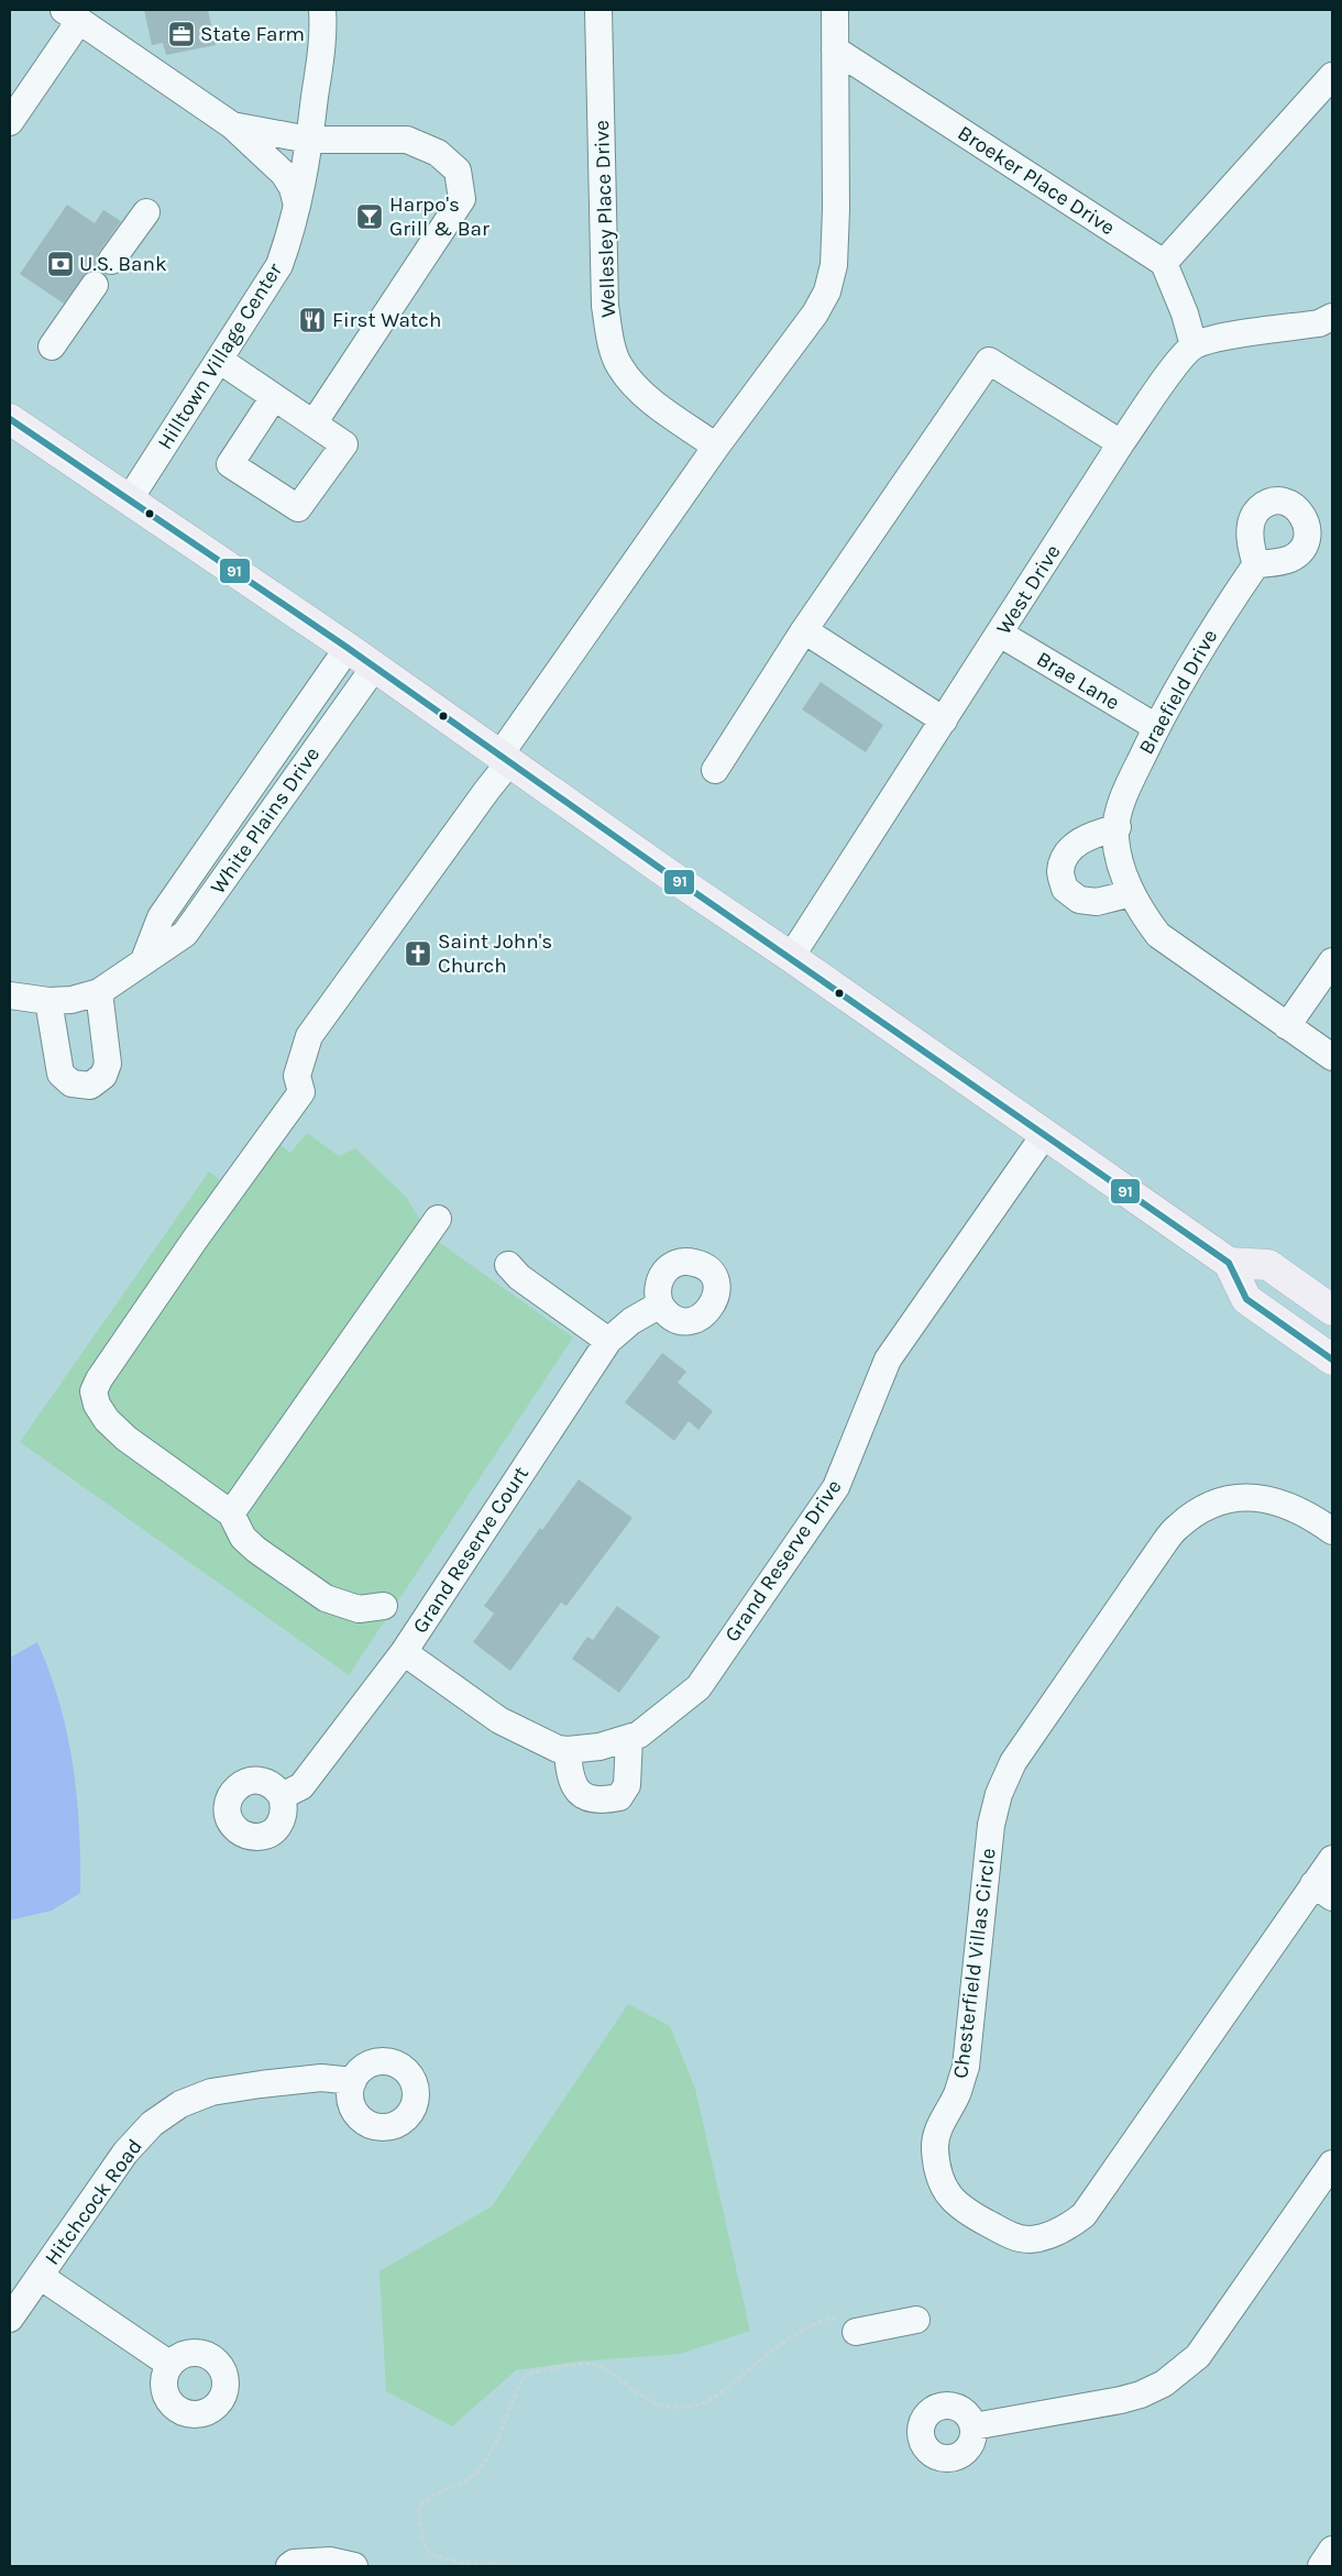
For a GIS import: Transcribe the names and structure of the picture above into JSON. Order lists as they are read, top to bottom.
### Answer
{
  "streets": {
    "street": [
      "Broeker Place Drive",
      "Wellesley Place Drive",
      "Hilltown Village Center",
      "West Drive",
      "Brae Lane",
      "Braefield Drive",
      "White Plains Drive",
      "Grand Reserve Court",
      "Grand Reserve Drive",
      "Chesterfield Villas Circle",
      "Hitchcock Road"
    ]
  },
  "crossings": [
    ["West Drive", "Brae Lane"],
    ["Brae Lane", "Braefield Drive"],
    ["Grand Reserve Court", "Grand Reserve Drive"]
  ],
  "places": {
    "office": ["State Farm"],
    "bar": ["Harpo's Grill & Bar"],
    "bank": ["U.S. Bank"],
    "restaurant": ["First Watch"],
    "church": ["Saint John's Church"]
  },
  "lines": ["transit line 91"]
}
